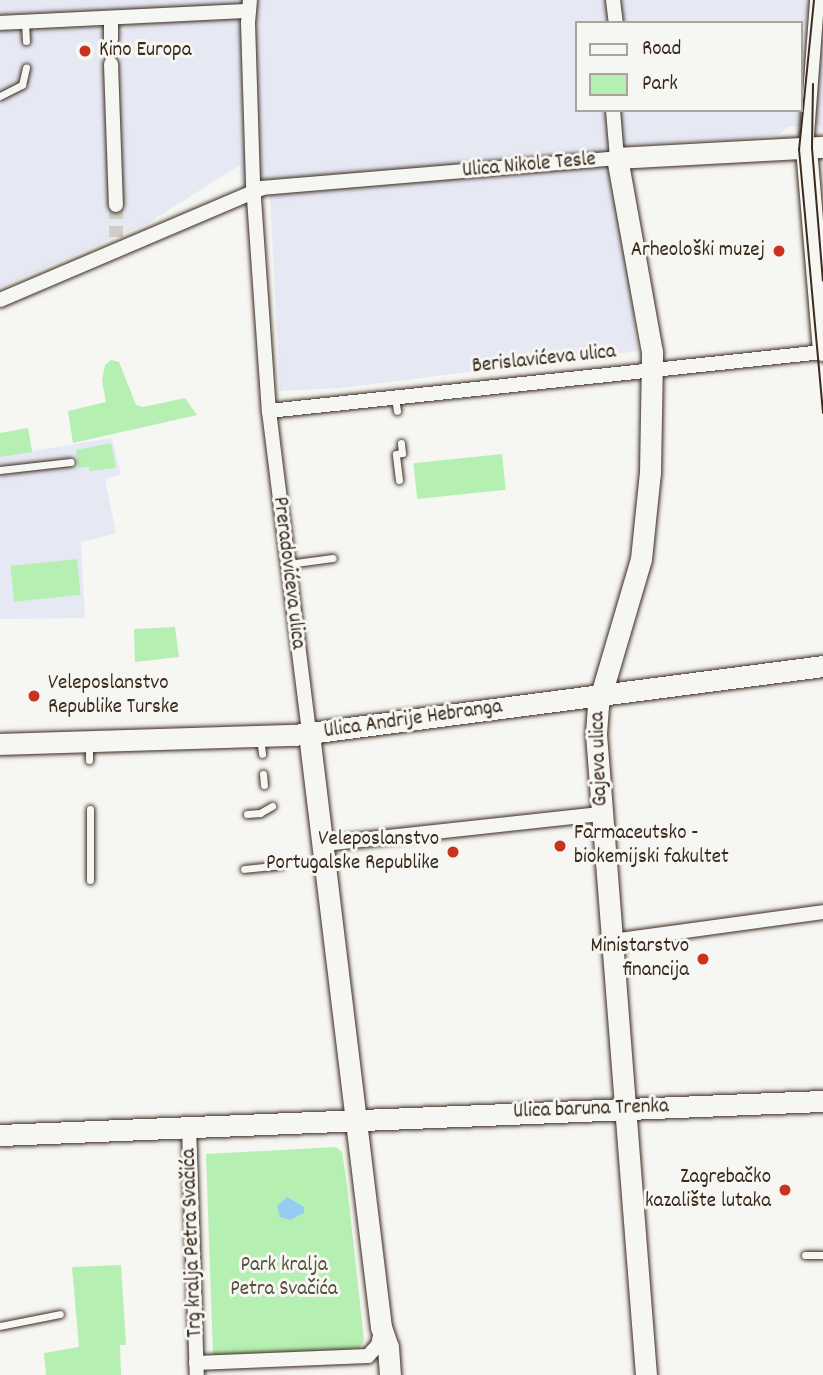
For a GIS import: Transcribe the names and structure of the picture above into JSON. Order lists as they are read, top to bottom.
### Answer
{
  "streets": {
    "street": [
      "Ulica Nikole Tesle",
      "Berislavićeva ulica",
      "Preradovićeva ulica",
      "Ulica Andrije Hebranga",
      "Gajeva ulica",
      "Ulica baruna Trenka",
      "Trg kralja Petra Svačića"
    ]
  },
  "crossings": [
    ["Ulica Nikole Tesle", "Preradovićeva ulica"],
    ["Ulica Nikole Tesle", "Gajeva ulica"],
    ["Berislavićeva ulica", "Preradovićeva ulica"],
    ["Berislavićeva ulica", "Gajeva ulica"],
    ["Preradovićeva ulica", "Ulica Andrije Hebranga"],
    ["Preradovićeva ulica", "Ulica baruna Trenka"],
    ["Preradovićeva ulica", "Trg kralja Petra Svačića"],
    ["Ulica Andrije Hebranga", "Gajeva ulica"],
    ["Gajeva ulica", "Ulica baruna Trenka"],
    ["Ulica baruna Trenka", "Trg kralja Petra Svačića"]
  ],
  "parks": ["Park kralja Petra Svačića"],
  "places": [
    "Kino Europa",
    "Arheološki muzej",
    "Veleposlanstvo Republike Turske",
    "Farmaceutsko - biokemijski fakultet",
    "Veleposlanstvo Portugalske Republike",
    "Ministarstvo financija",
    "Zagrebačko kazalište lutaka"
  ],
  "legend": ["Road", "Park"]
}
